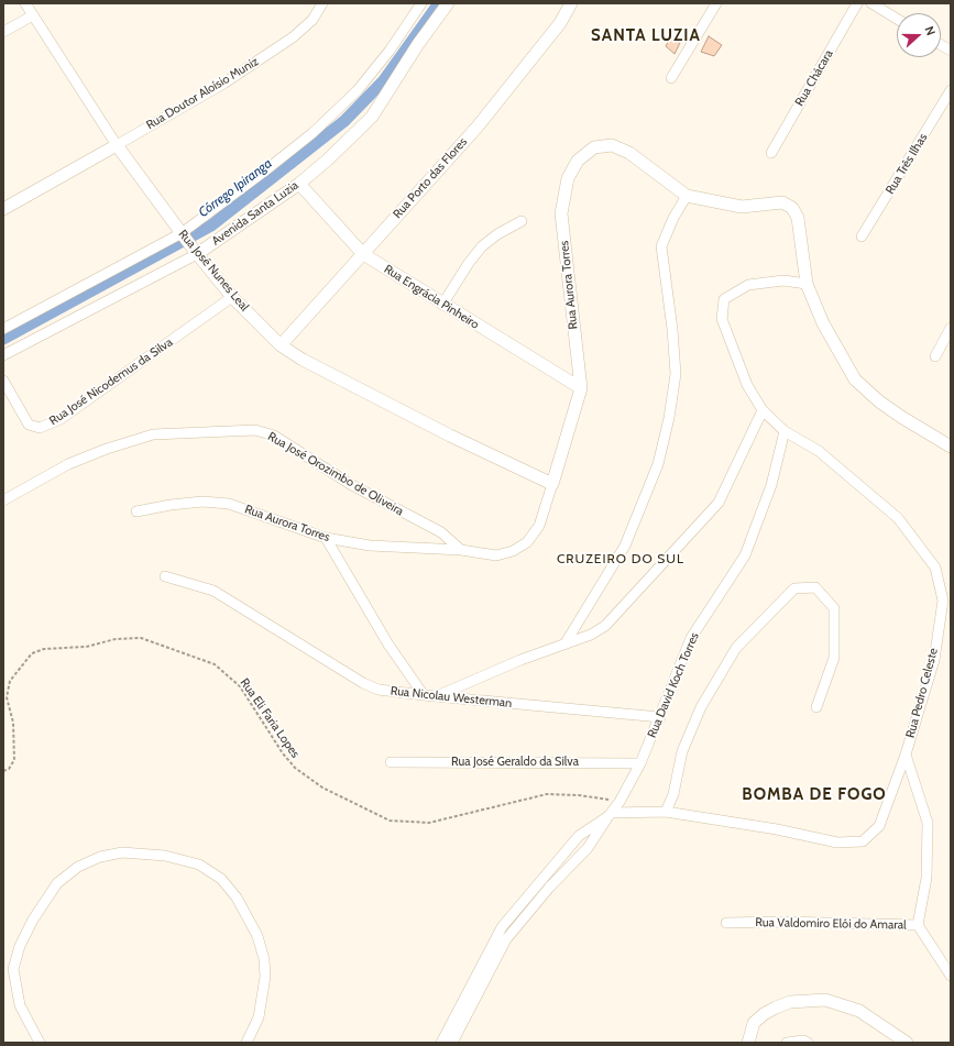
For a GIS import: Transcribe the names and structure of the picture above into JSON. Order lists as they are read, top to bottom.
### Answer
{
  "streets": {
    "street": [
      "Rua Chácara",
      "Rua Doutor Aloísio Muniz",
      "Rua Três Ilhas",
      "Rua Porto das Flores",
      "Avenida Santa Luzia",
      "Rua José Nunes Leal",
      "Rua Aurora Torres",
      "Rua Engrácia Pinheiro",
      "Rua José Nicodemus da Silva",
      "Rua José Orozimbo de Oliveira",
      "Rua David Koch Torres",
      "Rua Pedro Celeste",
      "Rua Nicolau Westerman",
      "Rua José Geraldo da Silva",
      "Rua Valdomiro Elói do Amaral"
    ],
    "path": ["Rua Eli Faria Lopes"]
  },
  "crossings": [
    ["Rua Doutor Aloísio Muniz", "Rua José Nunes Leal"],
    ["Rua Porto das Flores", "Rua José Nunes Leal"],
    ["Rua Porto das Flores", "Rua Engrácia Pinheiro"],
    ["Avenida Santa Luzia", "Rua José Nunes Leal"],
    ["Avenida Santa Luzia", "Rua Engrácia Pinheiro"],
    ["Rua José Nunes Leal", "Rua Aurora Torres"],
    ["Rua José Nunes Leal", "Rua José Nicodemus da Silva"],
    ["Rua Aurora Torres", "Rua Engrácia Pinheiro"],
    ["Rua Aurora Torres", "Rua José Orozimbo de Oliveira"],
    ["Rua Aurora Torres", "Rua Pedro Celeste"],
    ["Rua David Koch Torres", "Rua Pedro Celeste"],
    ["Rua David Koch Torres", "Rua Nicolau Westerman"],
    ["Rua David Koch Torres", "Rua Eli Faria Lopes"],
    ["Rua David Koch Torres", "Rua José Geraldo da Silva"],
    ["Rua Pedro Celeste", "Rua Valdomiro Elói do Amaral"]
  ],
  "districts": ["SANTA LUZIA", "CRUZEIRO DO SUL", "BOMBA DE FOGO"],
  "water": ["Córrego Ipiranga"],
  "north": "right"
}
